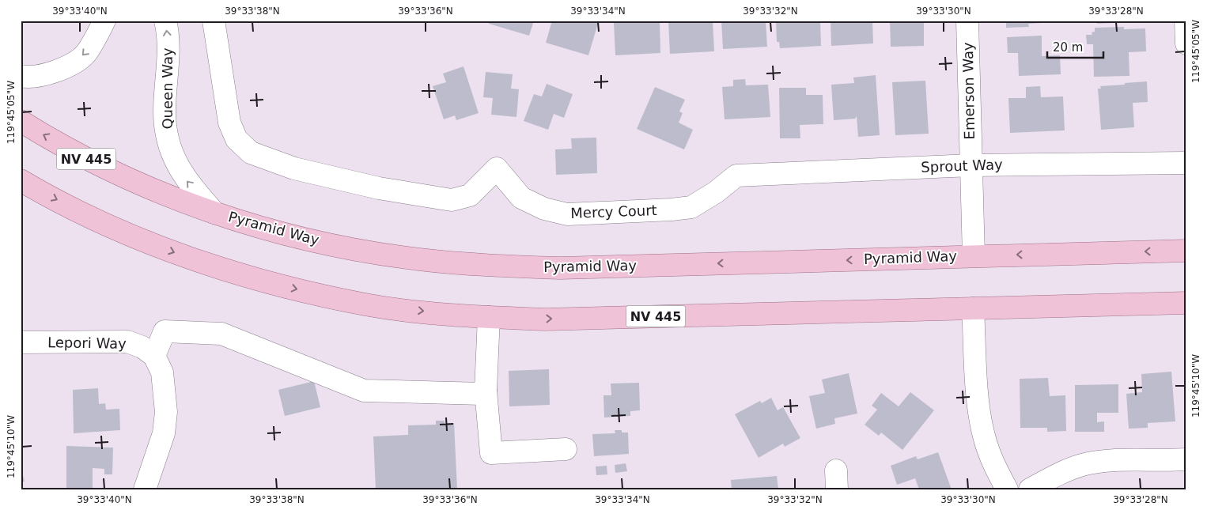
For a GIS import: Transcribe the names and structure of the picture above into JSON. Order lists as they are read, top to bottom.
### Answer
{
  "streets": {
    "main road": ["NV 445", "Pyramid Way"],
    "street": [
      "Queen Way",
      "Emerson Way",
      "Sprout Way",
      "Mercy Court",
      "Lepori Way"
    ]
  },
  "crossings": [
    ["Queen Way", "Pyramid Way"],
    ["Emerson Way", "Sprout Way"],
    ["Emerson Way", "Pyramid Way"],
    ["Sprout Way", "Mercy Court"]
  ],
  "one_way": ["Queen Way"],
  "scale_bar": "20 m",
  "coordinates": [
    "39°33'40\"N",
    "39°33'38\"N",
    "39°33'36\"N",
    "39°33'34\"N",
    "39°33'32\"N",
    "39°33'30\"N",
    "39°33'28\"N",
    "119°45'05\"W",
    "119°45'10\"W"
  ]
}
